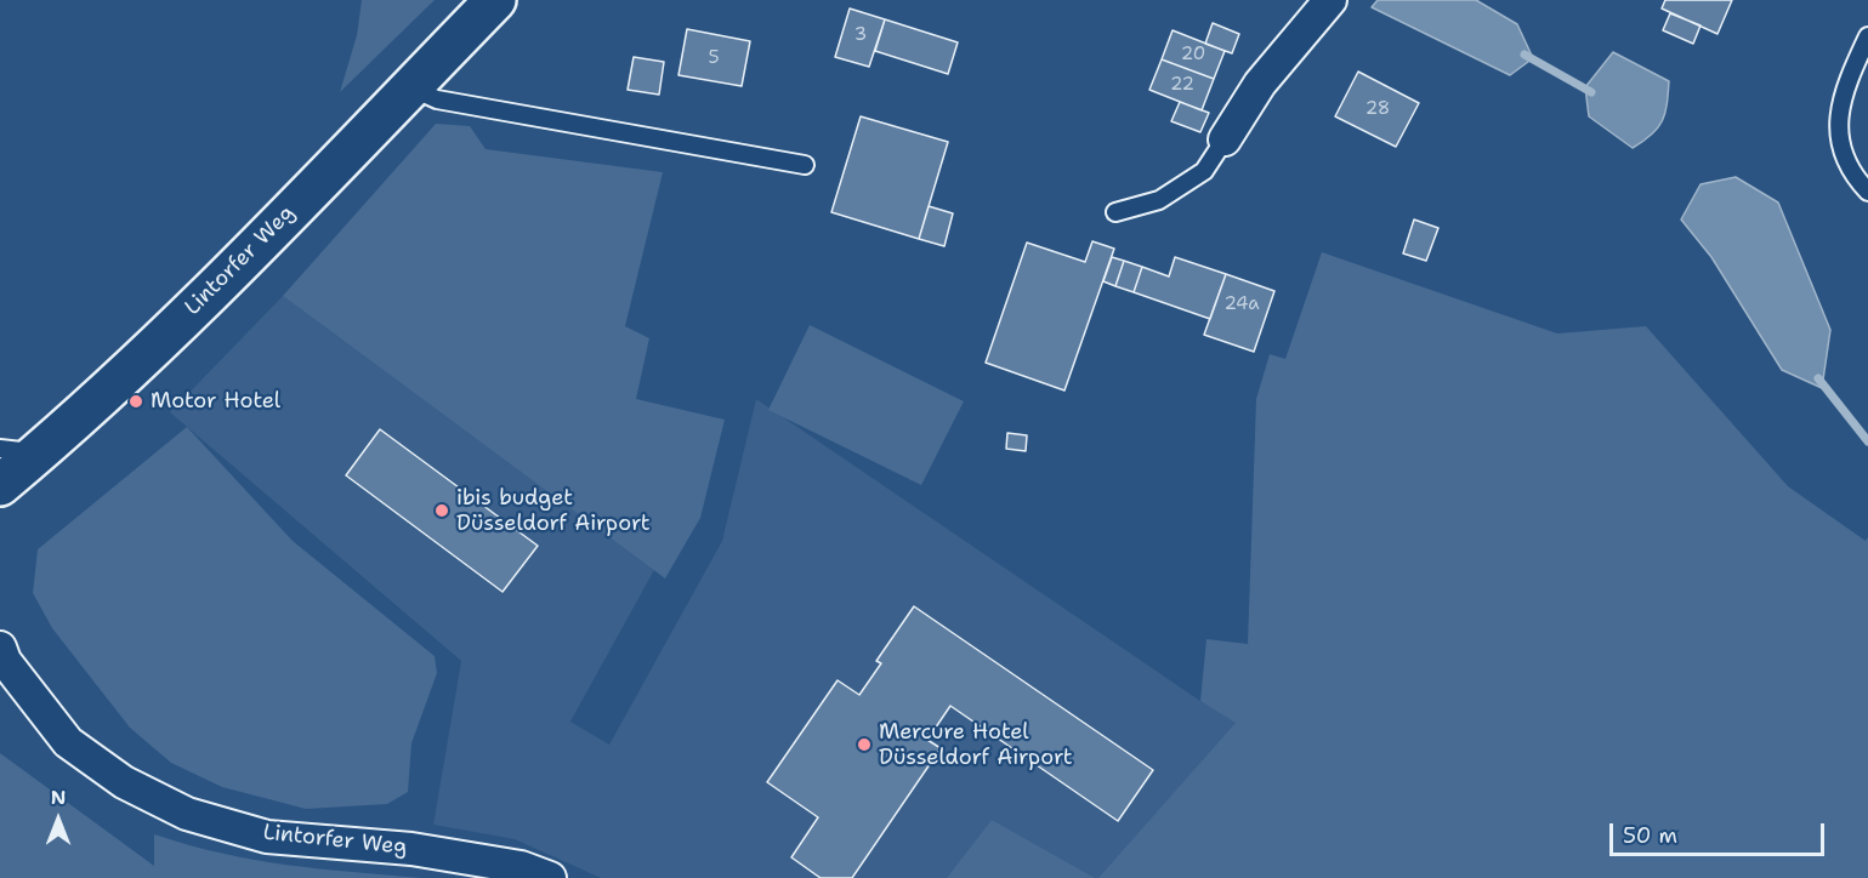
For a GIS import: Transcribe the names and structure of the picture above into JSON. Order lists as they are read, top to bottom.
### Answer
{
  "streets": {
    "main road": ["Lintorfer Weg"]
  },
  "places": ["Motor Hotel", "ibis budget Düsseldorf Airport", "Mercure Hotel Düsseldorf Airport"],
  "house_numbers": [
    "3",
    "20",
    "5",
    "22",
    "28",
    "24a"
  ],
  "scale_bar": "50 m",
  "north": "top"
}
